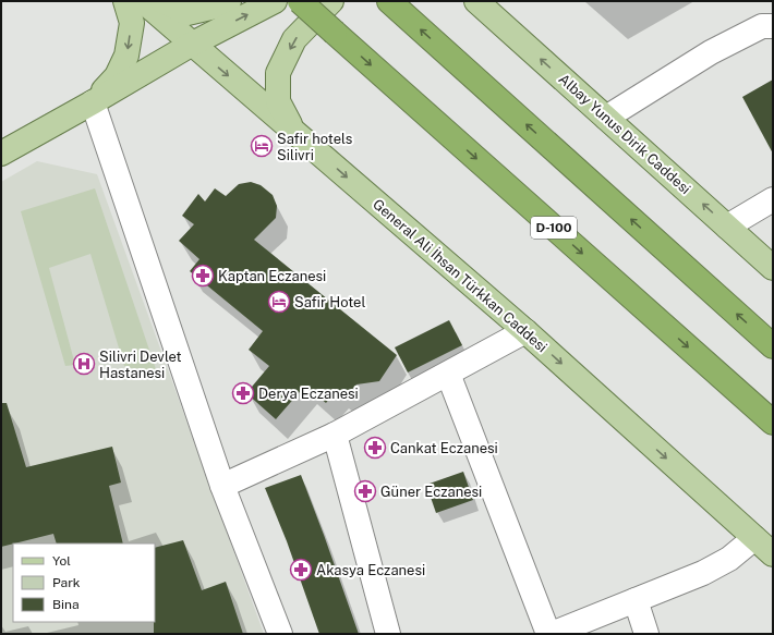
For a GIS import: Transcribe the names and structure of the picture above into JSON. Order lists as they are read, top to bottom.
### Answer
{
  "streets": {
    "highway": ["D-100"],
    "main road": ["Albay Yunus Dirik Caddesi", "General Ali İhsan Türkkan Caddesi"]
  },
  "one_way": ["Albay Yunus Dirik Caddesi", "General Ali İhsan Türkkan Caddesi"],
  "places": {
    "hotel": ["Safir hotels Silivri", "Safir Hotel"],
    "pharmacy": [
      "Kaptan Eczanesi",
      "Derya Eczanesi",
      "Cankat Eczanesi",
      "Güner Eczanesi",
      "Akasya Eczanesi"
    ],
    "hospital": ["Silivri Devlet Hastanesi"]
  },
  "legend": ["Yol", "Park", "Bina"]
}
